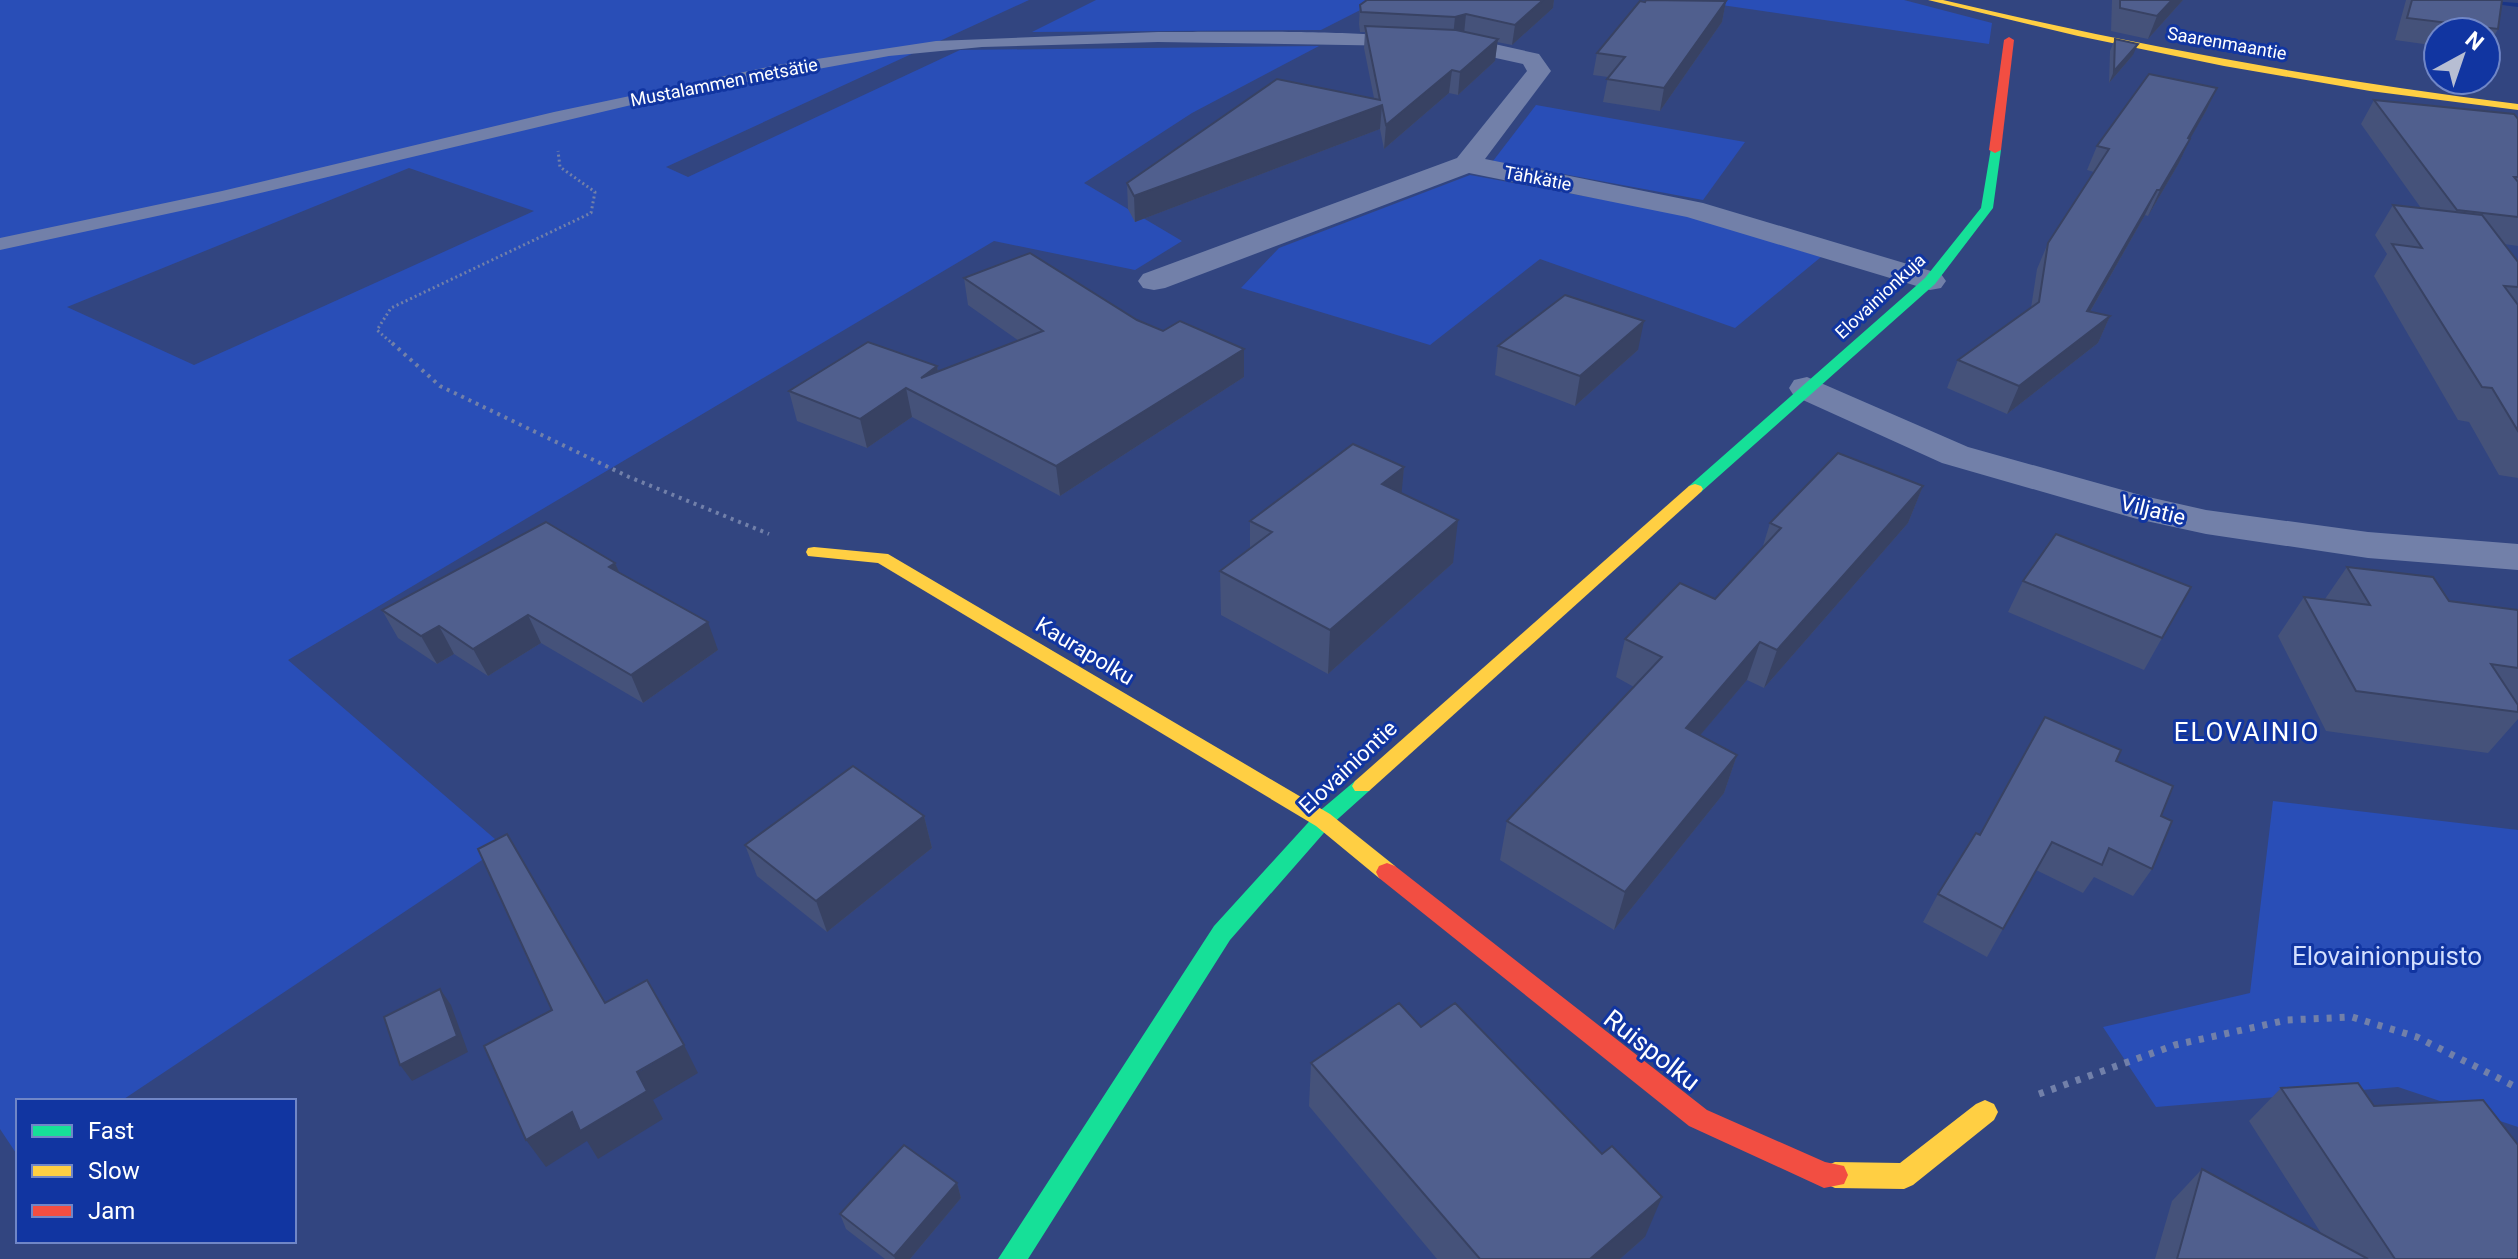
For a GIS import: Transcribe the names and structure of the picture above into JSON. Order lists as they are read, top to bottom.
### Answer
{
  "streets": {
    "street": [
      "Saarenmaantie",
      "Tähkätie",
      "Elovainionkuja",
      "Viljatie",
      "Kaurapolku",
      "Elovainiontie",
      "Ruispolku"
    ],
    "lane": ["Mustalammen metsätie"]
  },
  "crossings": [
    ["Tähkätie", "Elovainionkuja"],
    ["Elovainionkuja", "Viljatie"],
    ["Elovainionkuja", "Elovainiontie"],
    ["Viljatie", "Elovainiontie"],
    ["Kaurapolku", "Elovainiontie"],
    ["Kaurapolku", "Ruispolku"],
    ["Elovainiontie", "Ruispolku"]
  ],
  "districts": ["ELOVAINIO"],
  "parks": ["Elovainionpuisto"],
  "legend": ["Fast", "Slow", "Jam"],
  "north": "top right"
}
